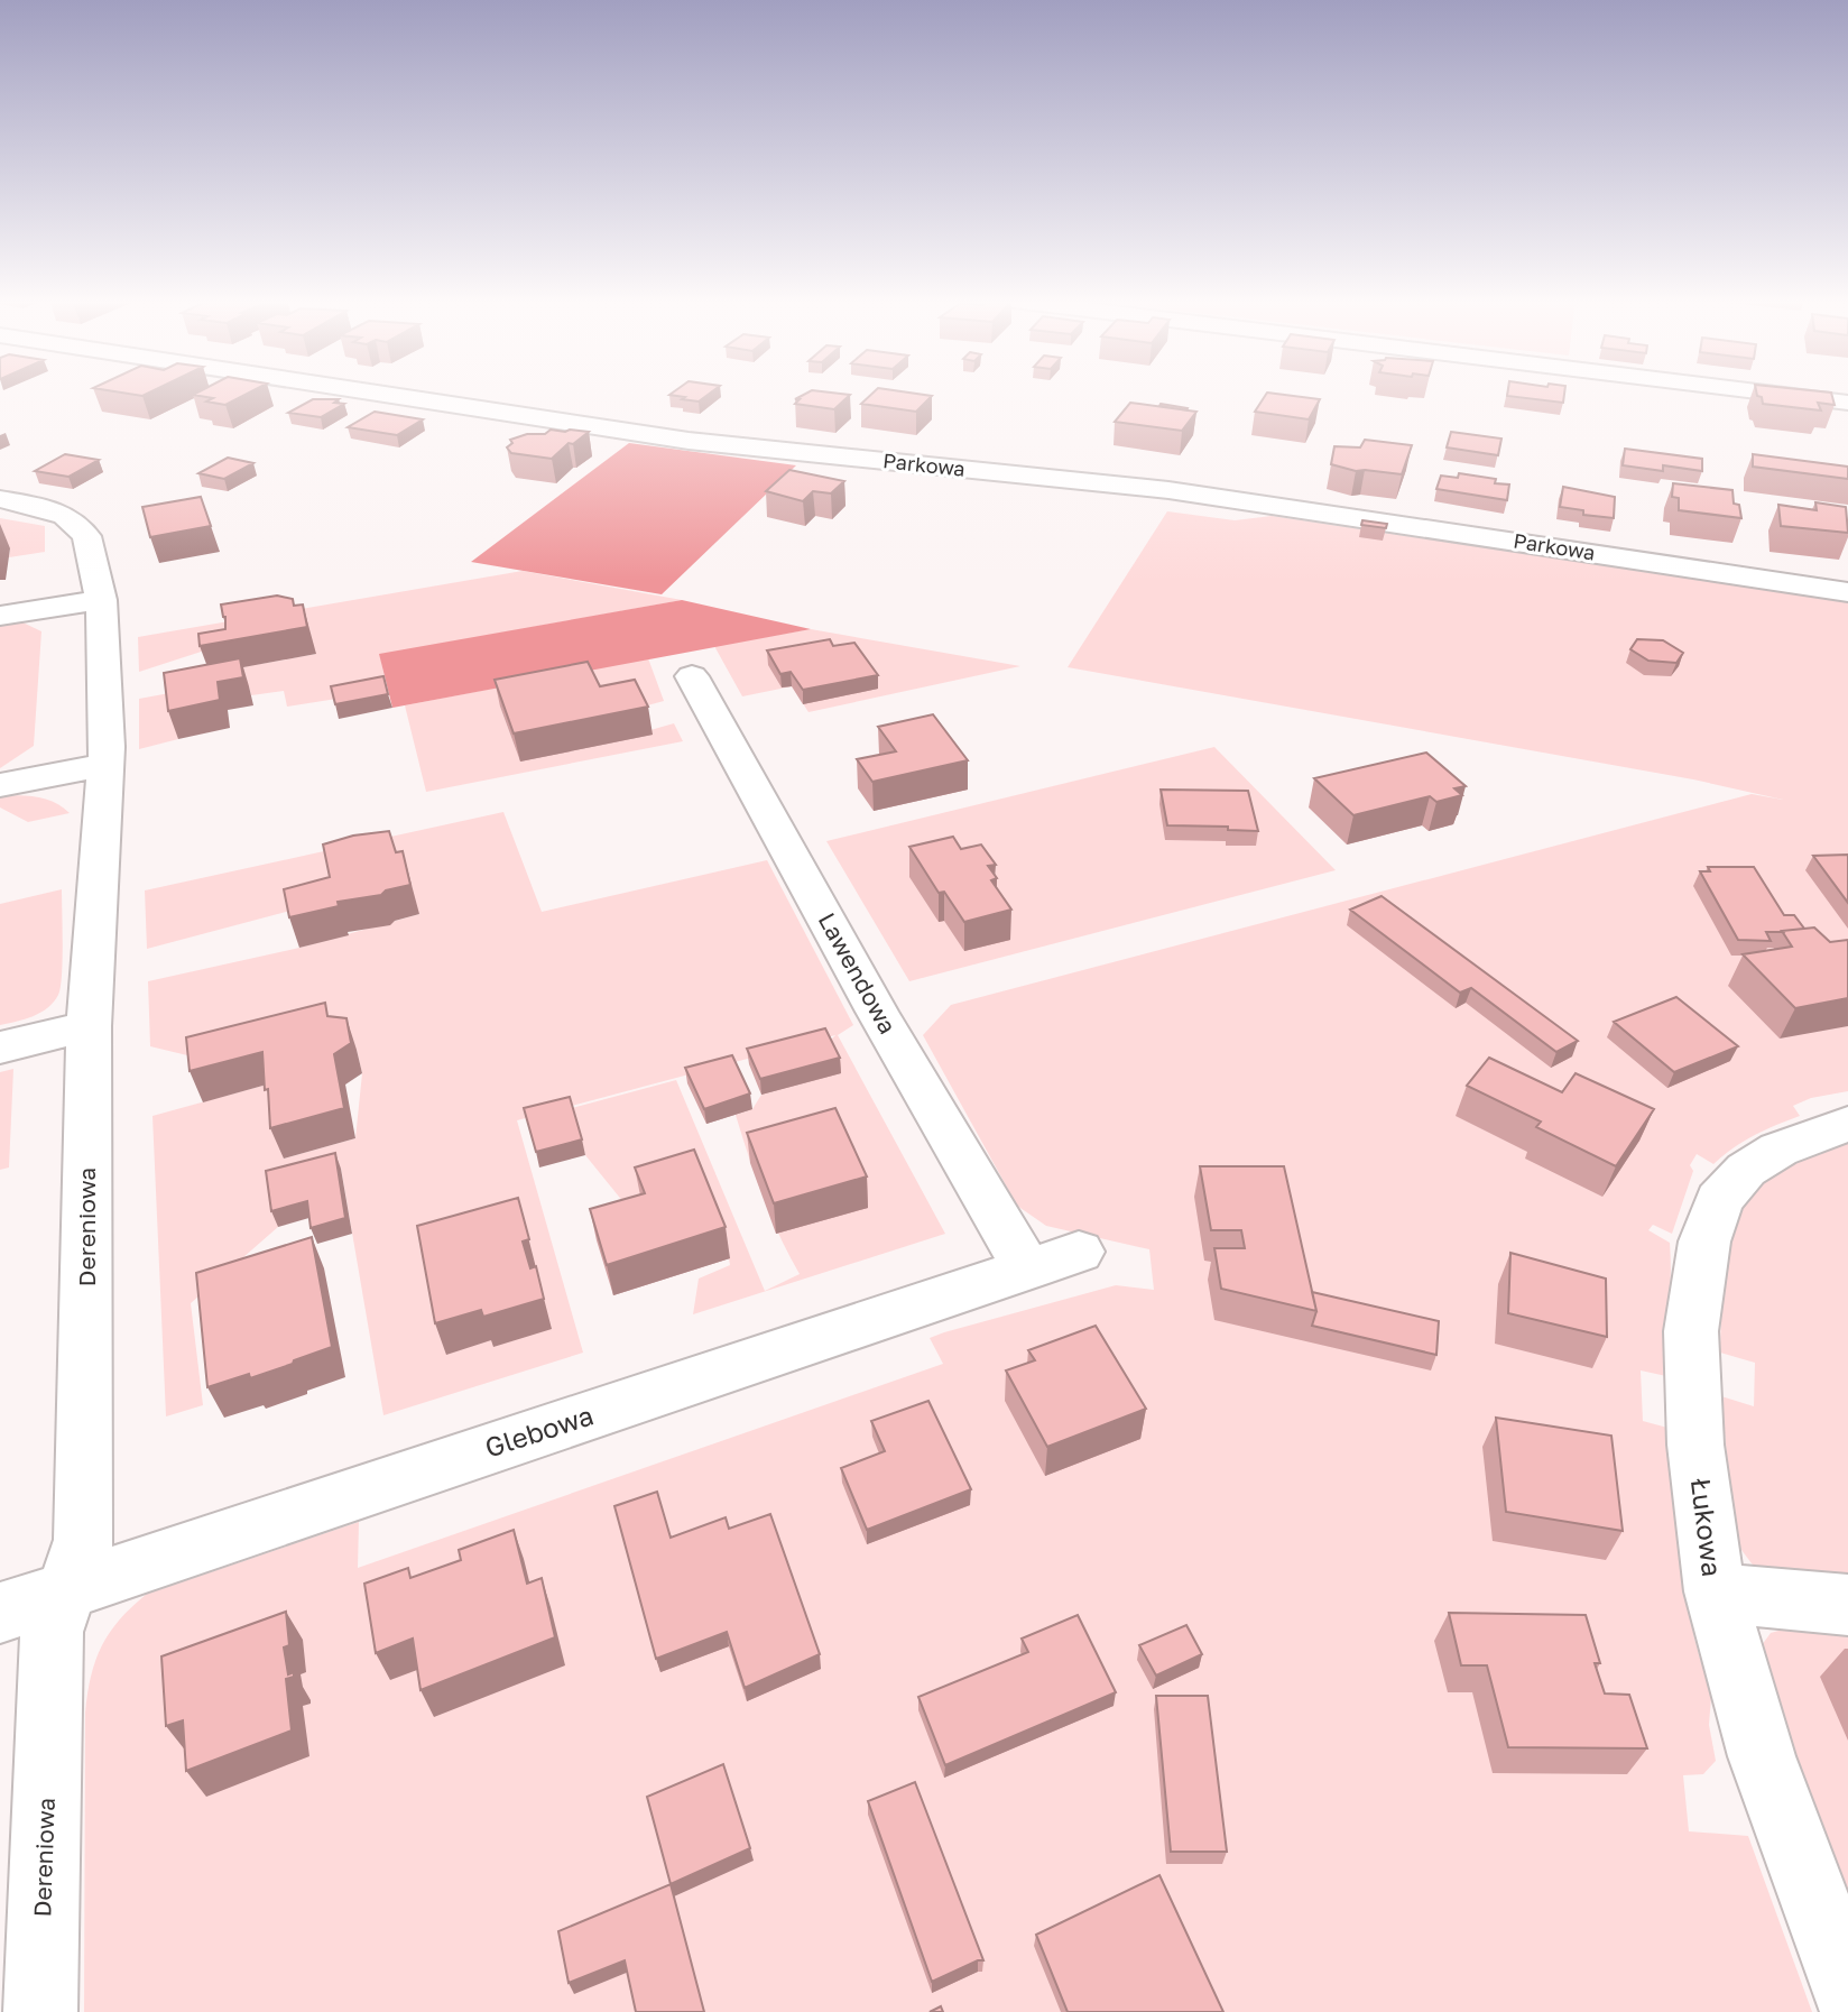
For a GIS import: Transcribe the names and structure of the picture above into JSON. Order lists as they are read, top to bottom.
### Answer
{
  "streets": {
    "street": [
      "Parkowa",
      "Lawendowa",
      "Dereniowa",
      "Glebowa",
      "Łukowa"
    ]
  },
  "crossings": [
    ["Lawendowa", "Glebowa"],
    ["Dereniowa", "Glebowa"]
  ]
}
